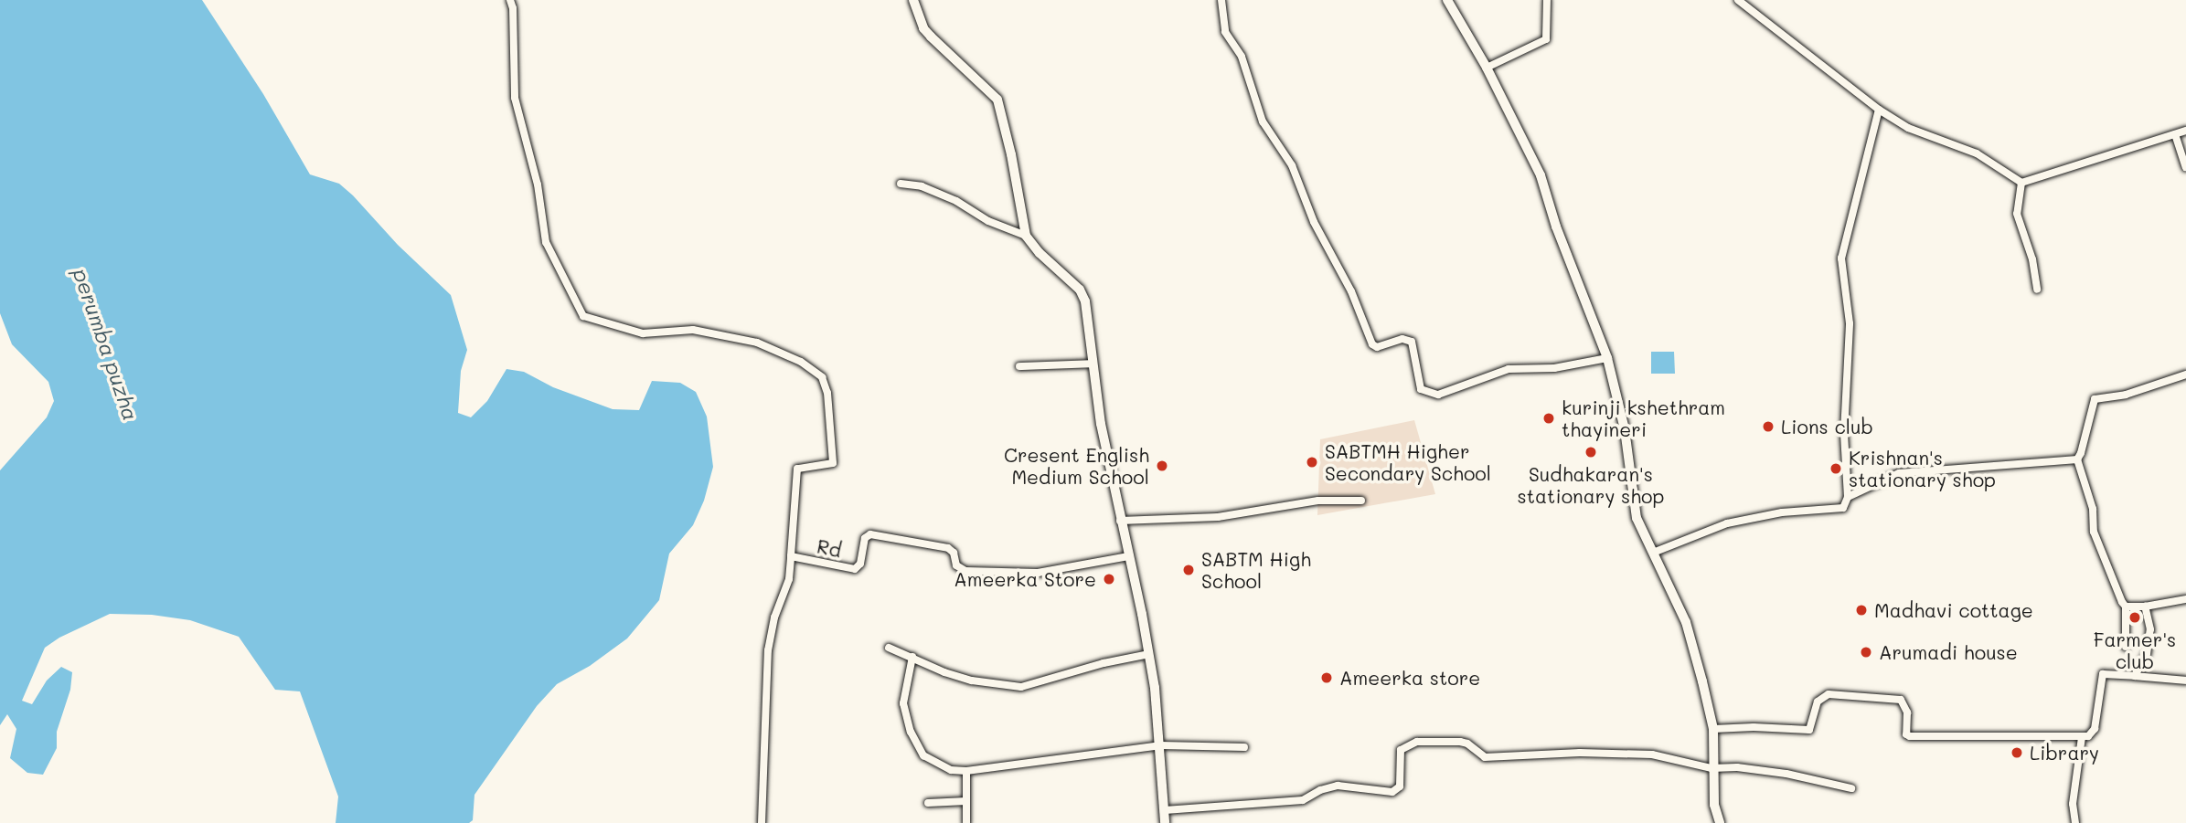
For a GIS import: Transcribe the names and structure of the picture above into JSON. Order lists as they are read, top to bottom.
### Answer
{
  "streets": {
    "street": ["Rd"]
  },
  "water": ["perumba puzha"],
  "places": [
    "kurinji kshethram thayineri",
    "Lions club",
    "Sudhakaran's stationary shop",
    "SABTMH Higher Secondary School",
    "Cresent English Medium School",
    "Krishnan's stationary shop",
    "SABTM High School",
    "Ameerka Store",
    "Madhavi cottage",
    "Farmer's club",
    "Arumadi house",
    "Ameerka store",
    "Library"
  ]
}
